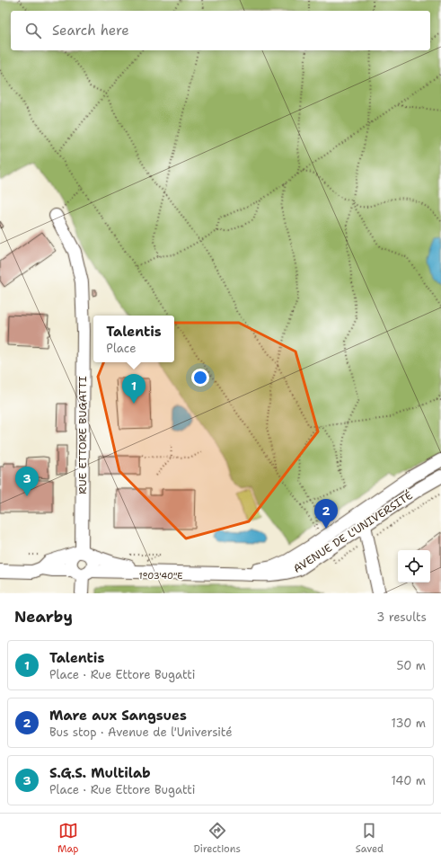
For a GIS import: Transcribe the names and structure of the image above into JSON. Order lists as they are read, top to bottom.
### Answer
{
  "streets": {
    "street": ["RUE ETTORE BUGATTI", "AVENUE DE L'UNIVERSITÉ"]
  },
  "crossings": [
    ["RUE ETTORE BUGATTI", "AVENUE DE L'UNIVERSITÉ"]
  ],
  "page": {
    "search": "Search here",
    "popup": ["Talentis", "Place"],
    "pins": ["1", "3", "2"],
    "heading": ["Nearby", "3 results"],
    "list": [
      {
        "mark": "1",
        "name": "Talentis",
        "note": "Place · Rue Ettore Bugatti",
        "value": "50 m"
      },
      {
        "mark": "2",
        "name": "Mare aux Sangsues",
        "note": "Bus stop · Avenue de l'Université",
        "value": "130 m"
      },
      {
        "mark": "3",
        "name": "S.G.S. Multilab",
        "note": "Place · Rue Ettore Bugatti",
        "value": "140 m"
      }
    ],
    "nav": ["Map", "Directions", "Saved"]
  },
  "coordinates": ["1°03'40\"E"]
}
